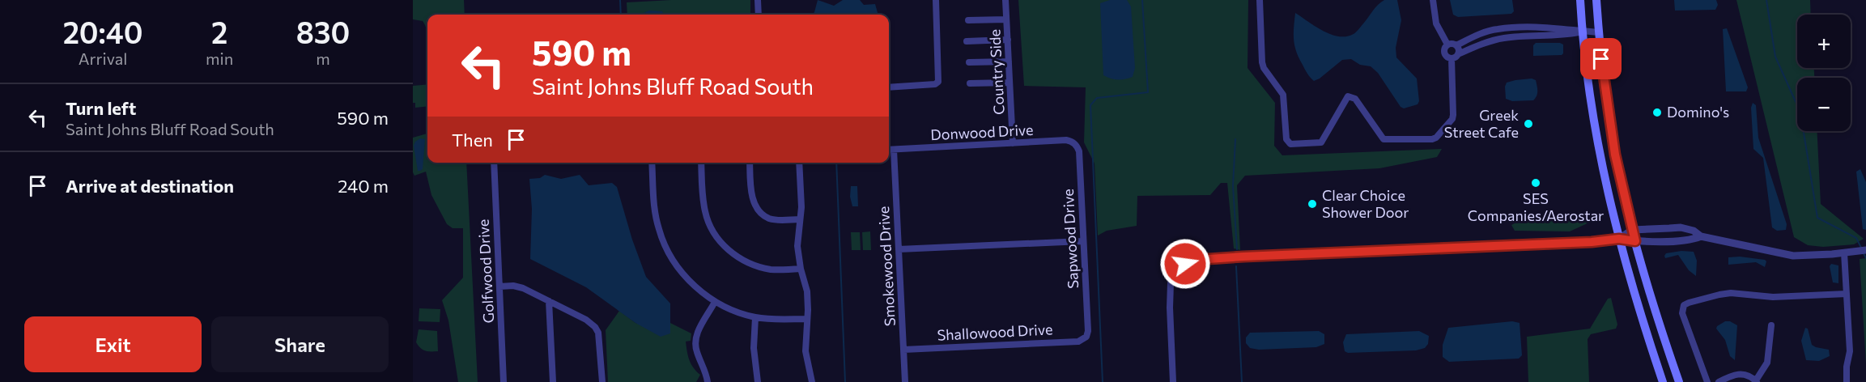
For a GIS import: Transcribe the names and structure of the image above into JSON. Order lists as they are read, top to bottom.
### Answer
{
  "streets": {
    "street": [
      "Country Side",
      "Donwood Drive",
      "Sapwood Drive",
      "Smokewood Drive",
      "Golfwood Drive",
      "Shallowood Drive"
    ]
  },
  "crossings": [
    ["Country Side", "Donwood Drive"],
    ["Donwood Drive", "Sapwood Drive"],
    ["Donwood Drive", "Smokewood Drive"],
    ["Sapwood Drive", "Shallowood Drive"],
    ["Smokewood Drive", "Shallowood Drive"]
  ],
  "places": [
    "Domino's",
    "Greek Street Cafe",
    "SES Companies/Aerostar",
    "Clear Choice Shower Door"
  ],
  "page": {
    "eta": [
      "20:40",
      "Arrival",
      "2",
      "min",
      "830",
      "m"
    ],
    "map_buttons": ["+", "−"],
    "turn": ["590 m", "Saint Johns Bluff Road South"],
    "list": [
      {
        "name": "Turn left",
        "note": "Saint Johns Bluff Road South",
        "value": "590 m"
      },
      {
        "name": "Arrive at destination",
        "value": "240 m"
      }
    ],
    "then": "Then",
    "buttons": ["Exit", "Share"]
  }
}
